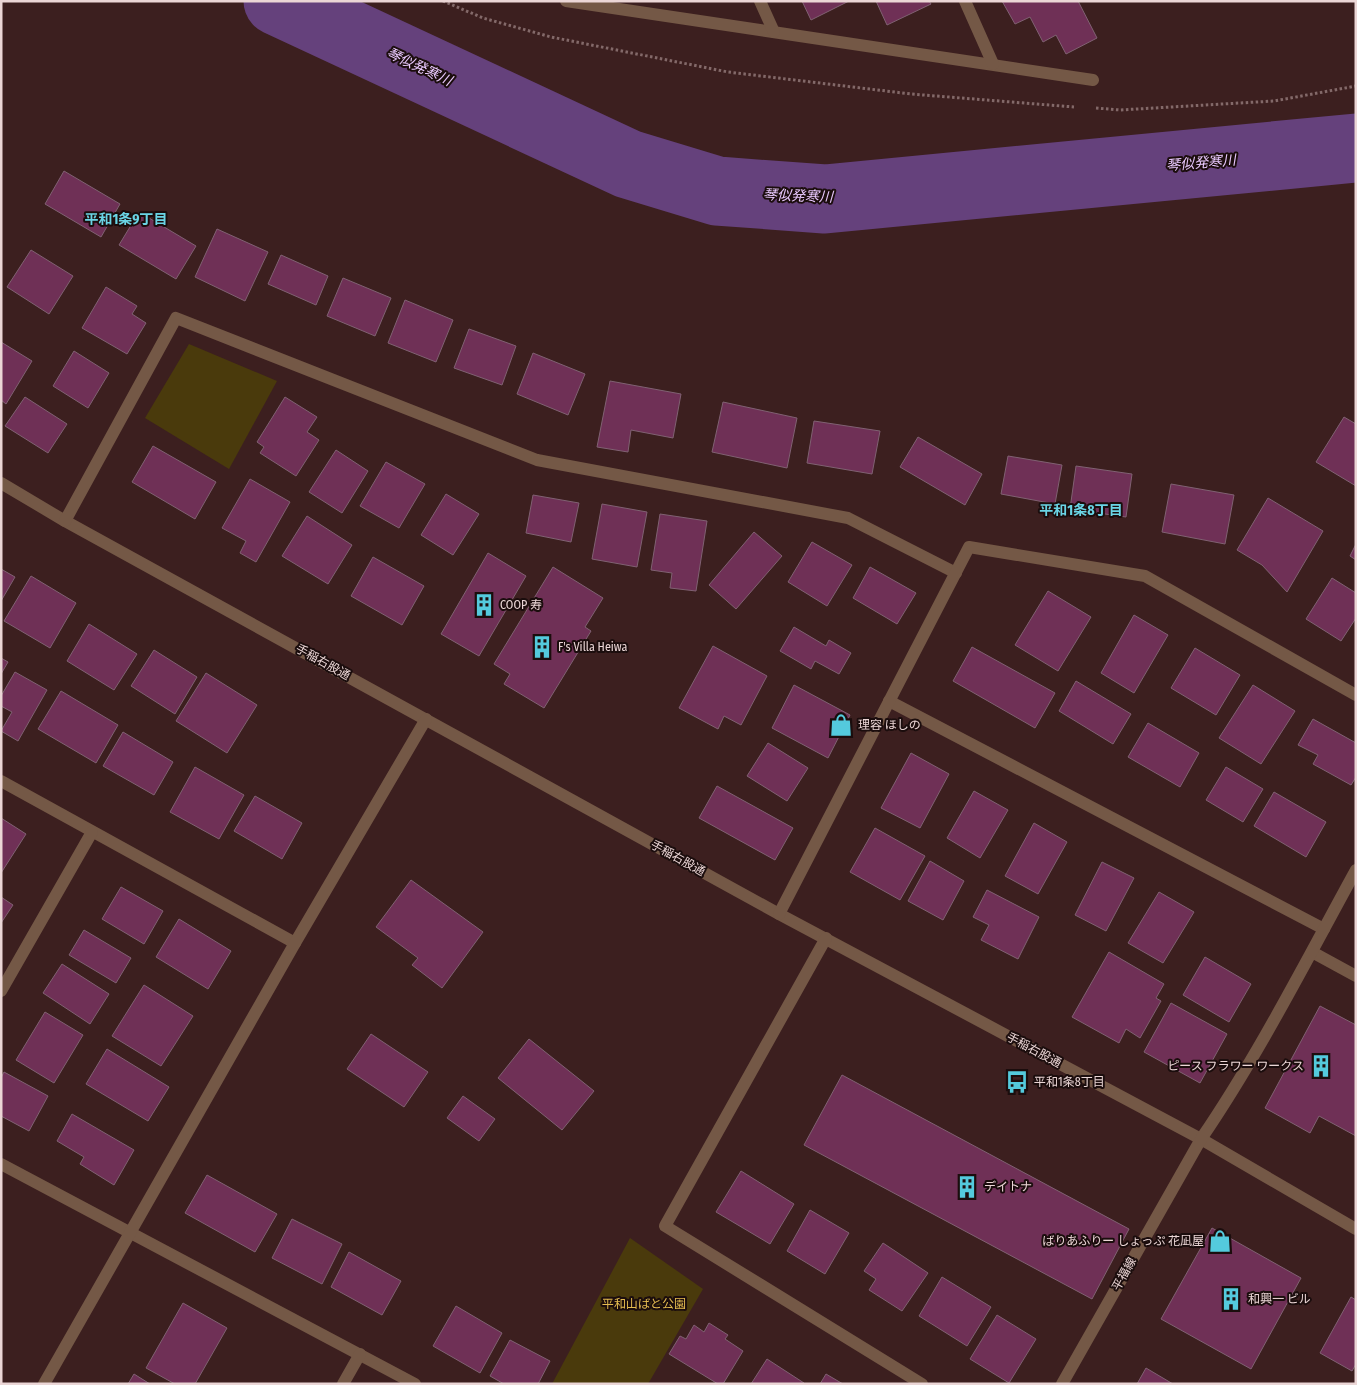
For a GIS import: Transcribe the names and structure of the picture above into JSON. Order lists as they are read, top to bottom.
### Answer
{
  "streets": {
    "street": ["手稲右股通", "平福線"]
  },
  "crossings": [
    ["手稲右股通", "平福線"]
  ],
  "districts": ["平和1条9丁目", "平和1条8丁目"],
  "water": ["琴似発寒川"],
  "parks": ["平和山ばと公園"],
  "places": {
    "building": [
      "COOP 寿",
      "F's Villa Heiwa",
      "ピース フラワー ワークス",
      "デイトナ",
      "和興一 ビル"
    ],
    "shop": ["理容 ほしの", "ばりあふりー しょっぷ 花凪屋"],
    "bus stop": ["平和1条8丁目"]
  }
}
